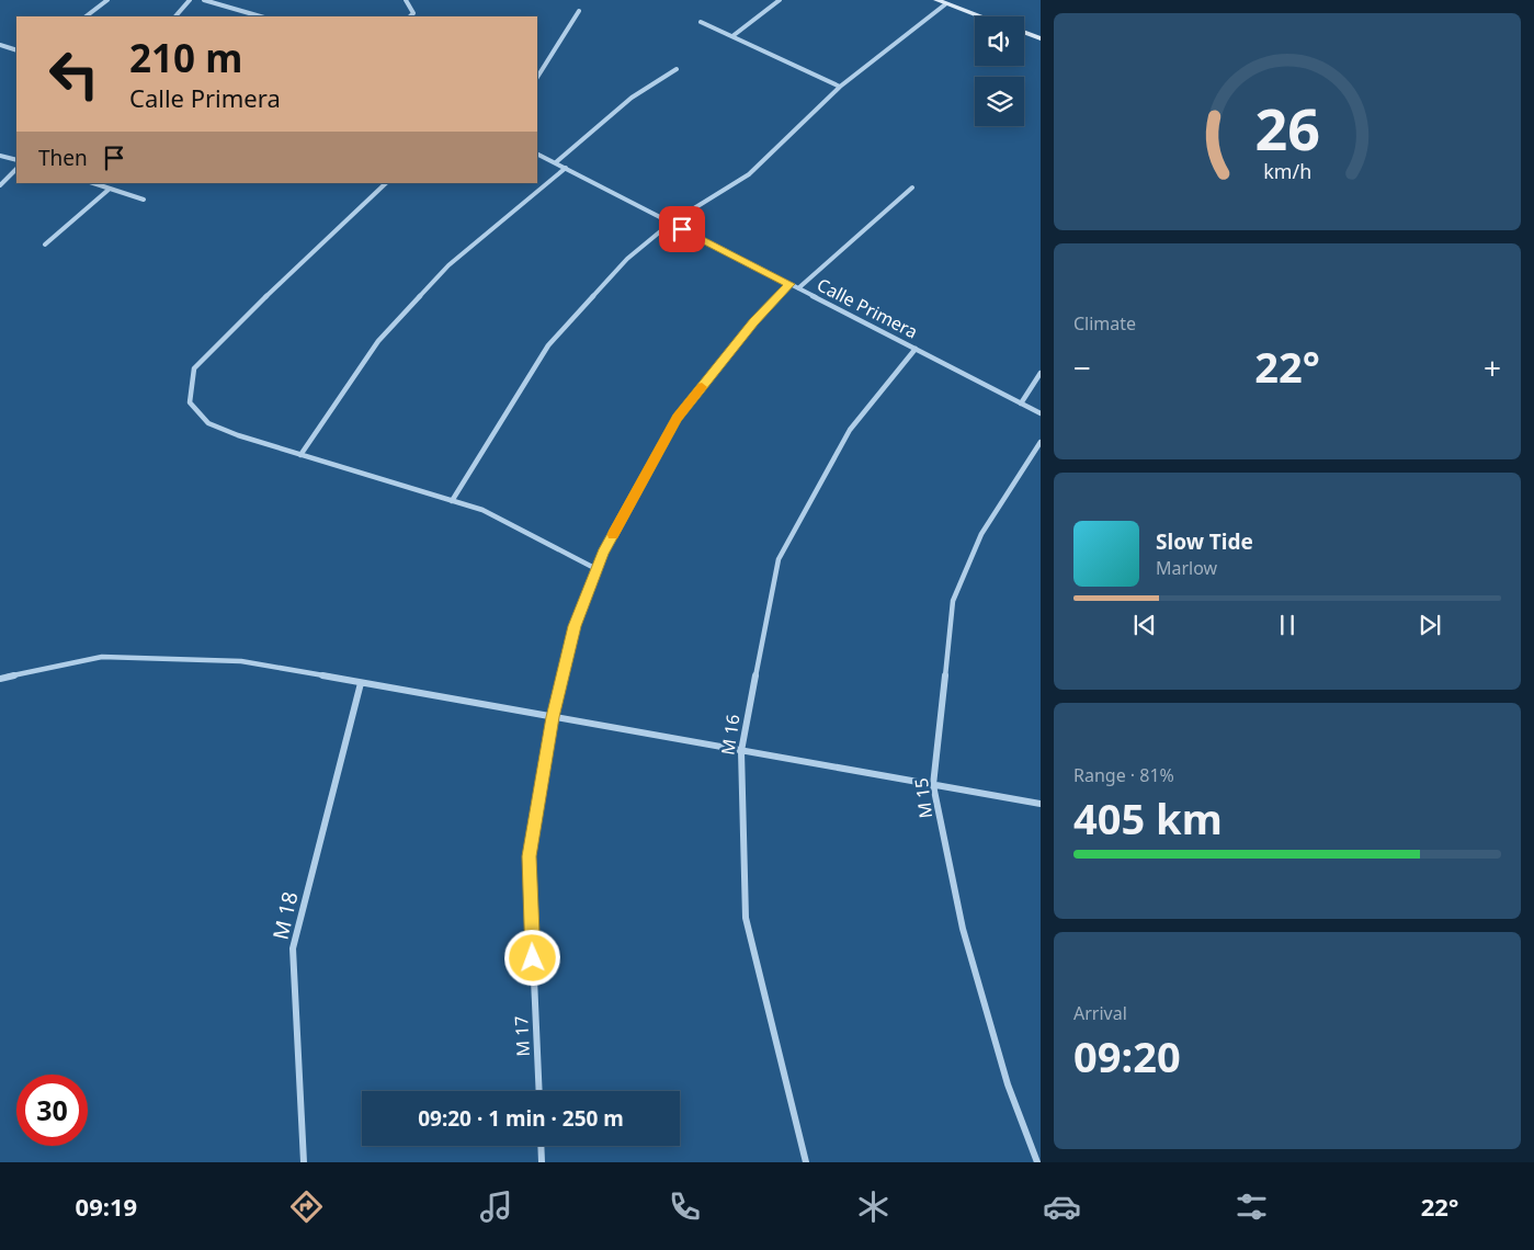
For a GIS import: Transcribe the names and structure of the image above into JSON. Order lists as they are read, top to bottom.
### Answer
{
  "streets": {
    "street": [
      "Calle Primera",
      "M 16",
      "M 15",
      "M 18",
      "M 17"
    ]
  },
  "crossings": [
    ["Calle Primera", "M 16"],
    ["Calle Primera", "M 17"]
  ],
  "page": {
    "turn": ["210 m", "Calle Primera"],
    "then": "Then",
    "tile": [
      "Climate",
      ["Range · 81%", "405 km"],
      ["Arrival", "09:20"]
    ],
    "heat": ["−", "22°", "+"],
    "song": ["Slow Tide", "Marlow"],
    "limit": "30",
    "trip": "09:20 · 1 min · 250 m",
    "tabs": ["09:19", "22°"],
    "gauge": ["26", "km/h"]
  }
}
